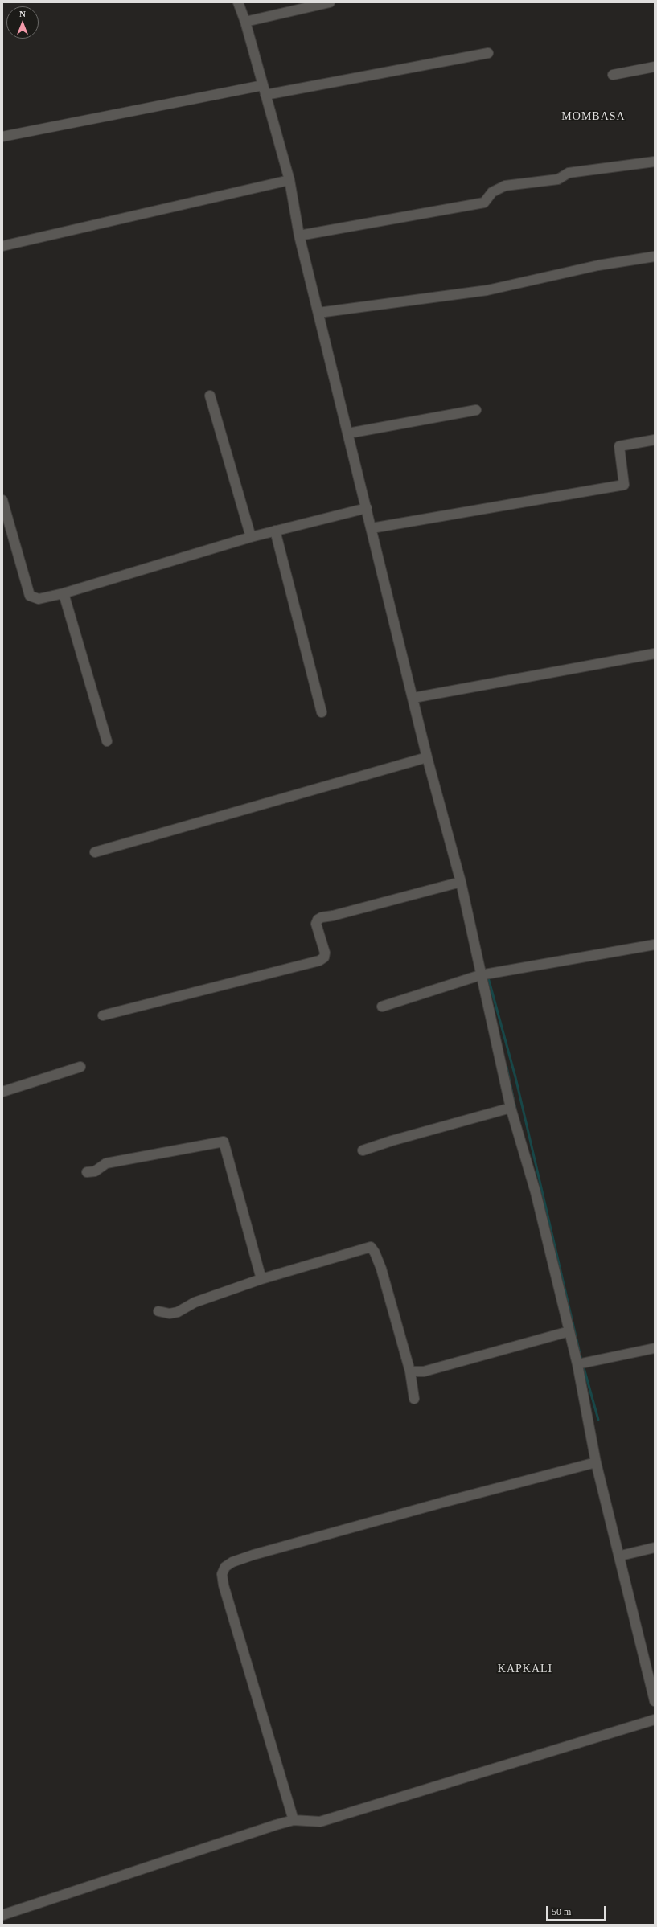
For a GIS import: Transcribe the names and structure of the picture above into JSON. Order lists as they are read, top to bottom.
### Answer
{
  "districts": ["MOMBASA", "KAPKALI"],
  "scale_bar": "50 m",
  "north": "top"
}
